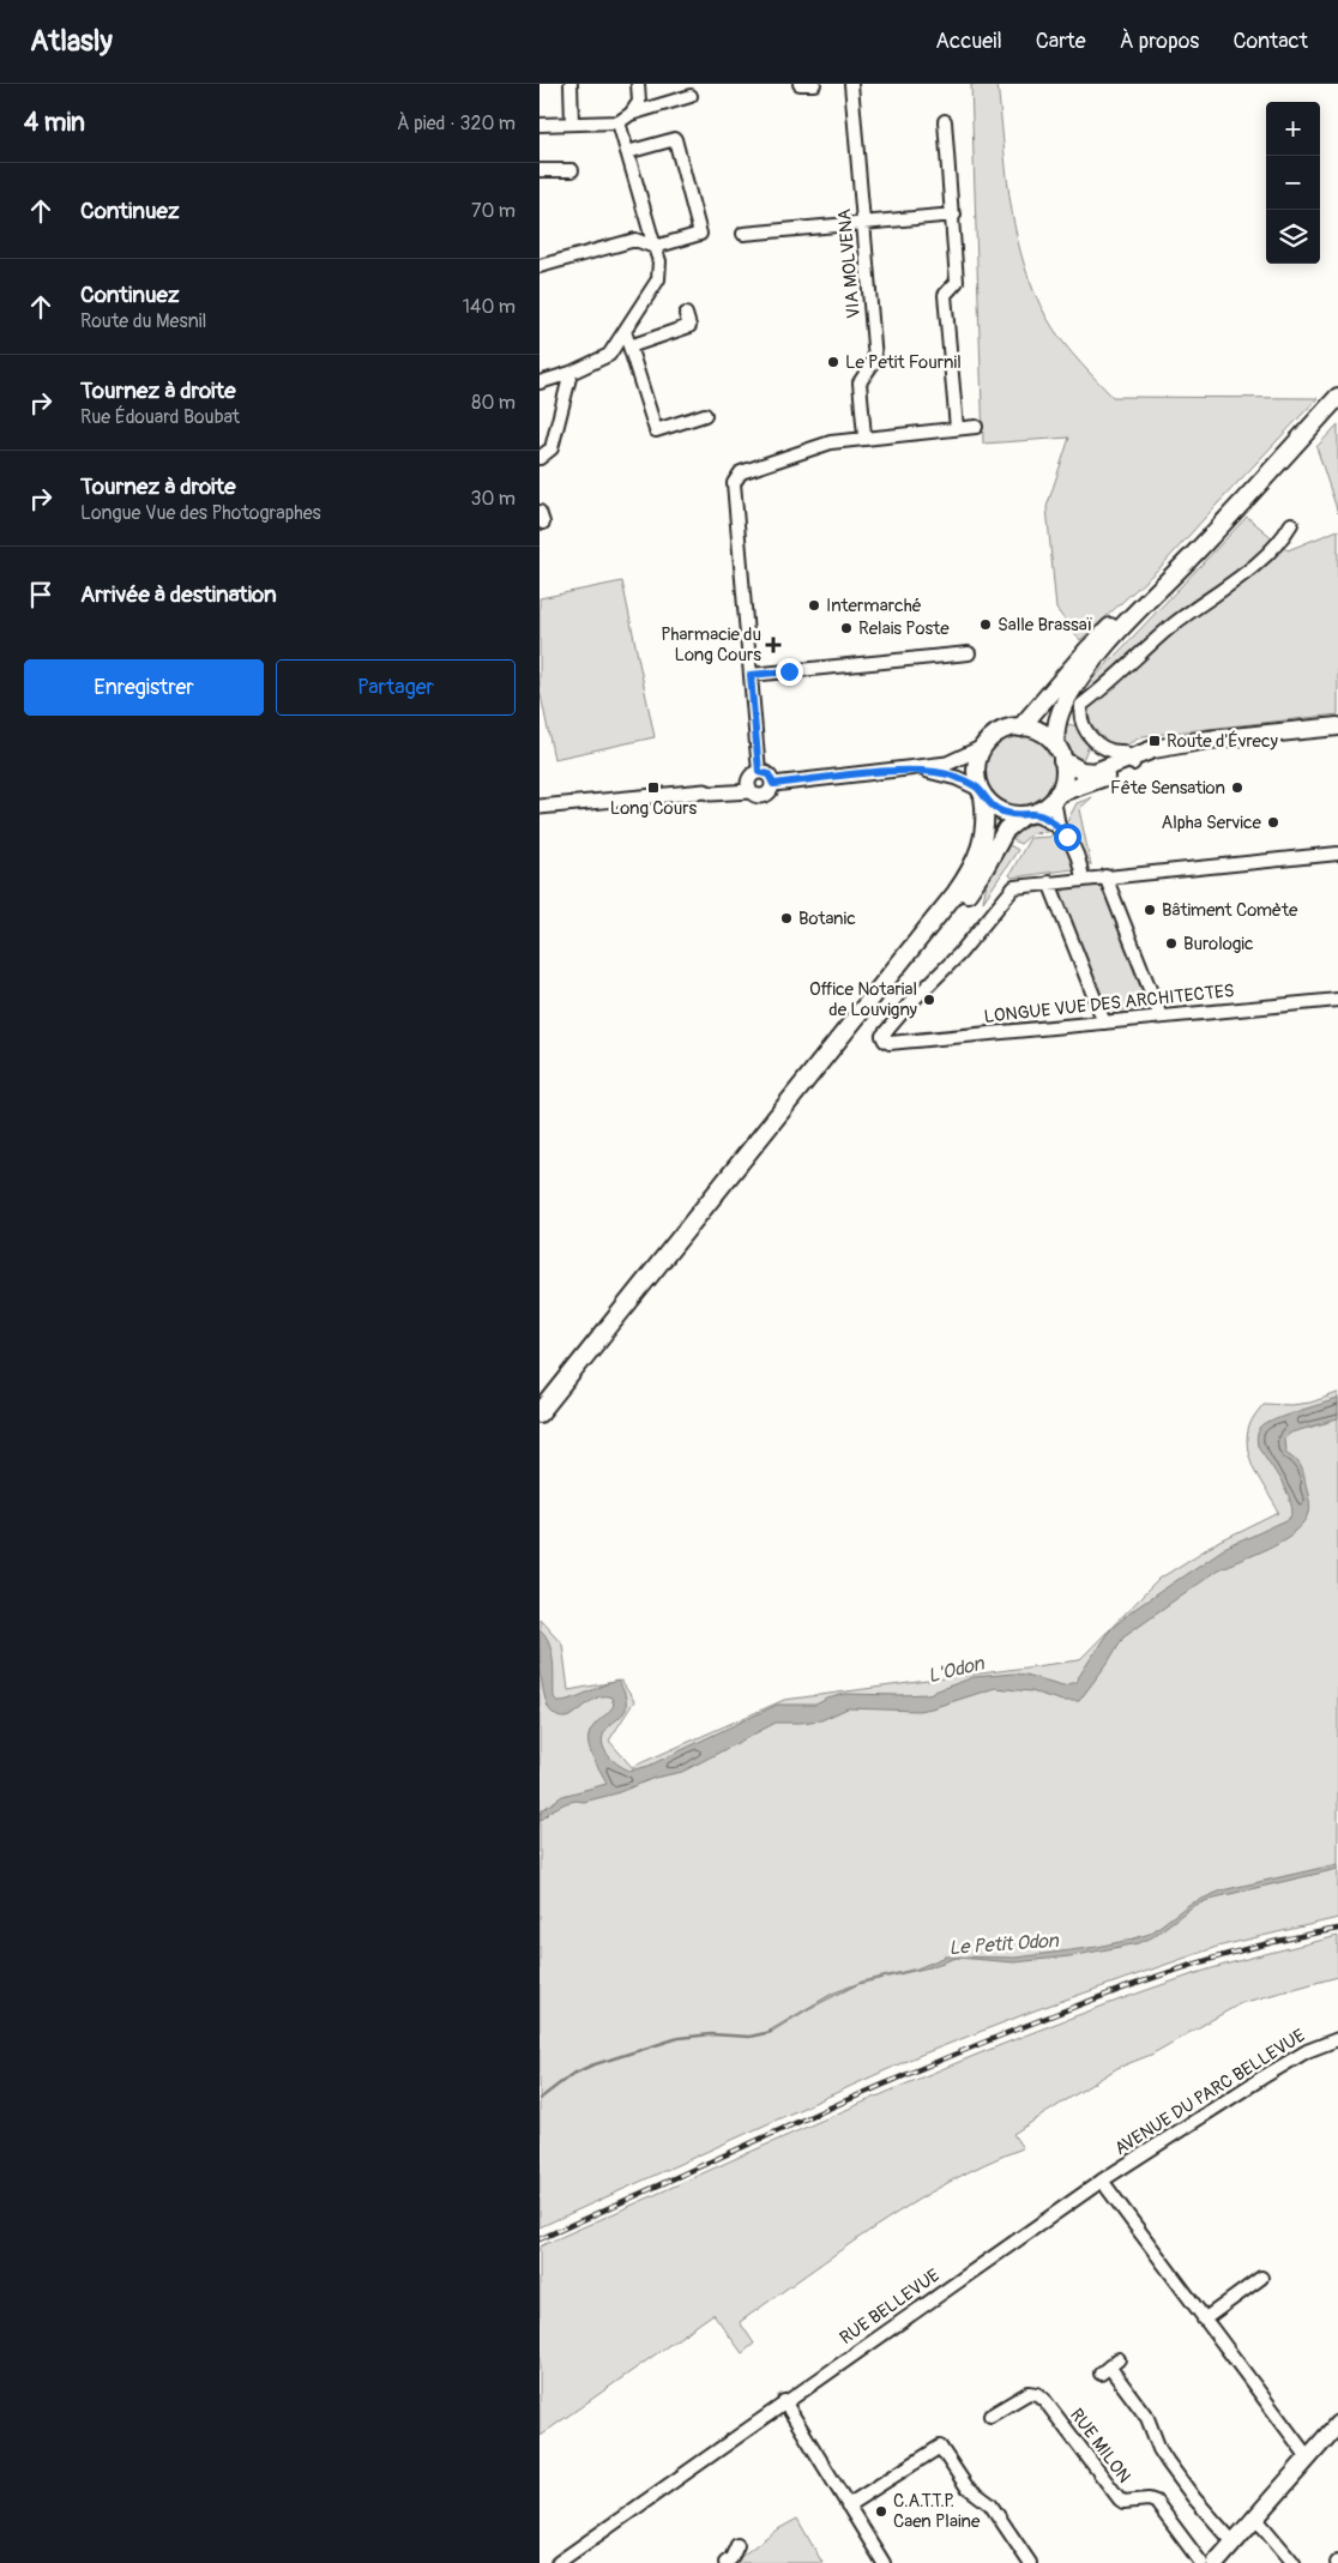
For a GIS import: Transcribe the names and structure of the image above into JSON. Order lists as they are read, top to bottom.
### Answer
{
  "streets": {
    "street": [
      "VIA MOLVENA",
      "LONGUE VUE DES ARCHITECTES",
      "AVENUE DU PARC BELLEVUE",
      "RUE BELLEVUE",
      "RUE MILON"
    ]
  },
  "crossings": [
    ["AVENUE DU PARC BELLEVUE", "RUE BELLEVUE"]
  ],
  "water": ["L'Odon", "Le Petit Odon"],
  "places": {
    "other": [
      "Le Petit Fournil",
      "Intermarché",
      "Salle Brassaï",
      "Relais Poste",
      "Fête Sensation",
      "Alpha Service",
      "Bâtiment Comète",
      "Botanic",
      "Burologic",
      "Office Notarial de Louvigny",
      "C.A.T.T.P. Caen Plaine"
    ],
    "health": ["Pharmacie du Long Cours"],
    "transit": ["Route d'Évrecy", "Long Cours"]
  },
  "page": {
    "header": "Atlasly",
    "nav": [
      "Accueil",
      "Carte",
      "À propos",
      "Contact"
    ],
    "heading": ["4 min", "À pied · 320 m"],
    "map_buttons": ["+", "−"],
    "list": [
      ["Continuez", "70 m"],
      ["Continuez", "Route du Mesnil", "140 m"],
      ["Tournez à droite", "Rue Édouard Boubat", "80 m"],
      ["Tournez à droite", "Longue Vue des Photographes", "30 m"],
      "Arrivée à destination"
    ],
    "buttons": ["Enregistrer", "Partager"]
  }
}
